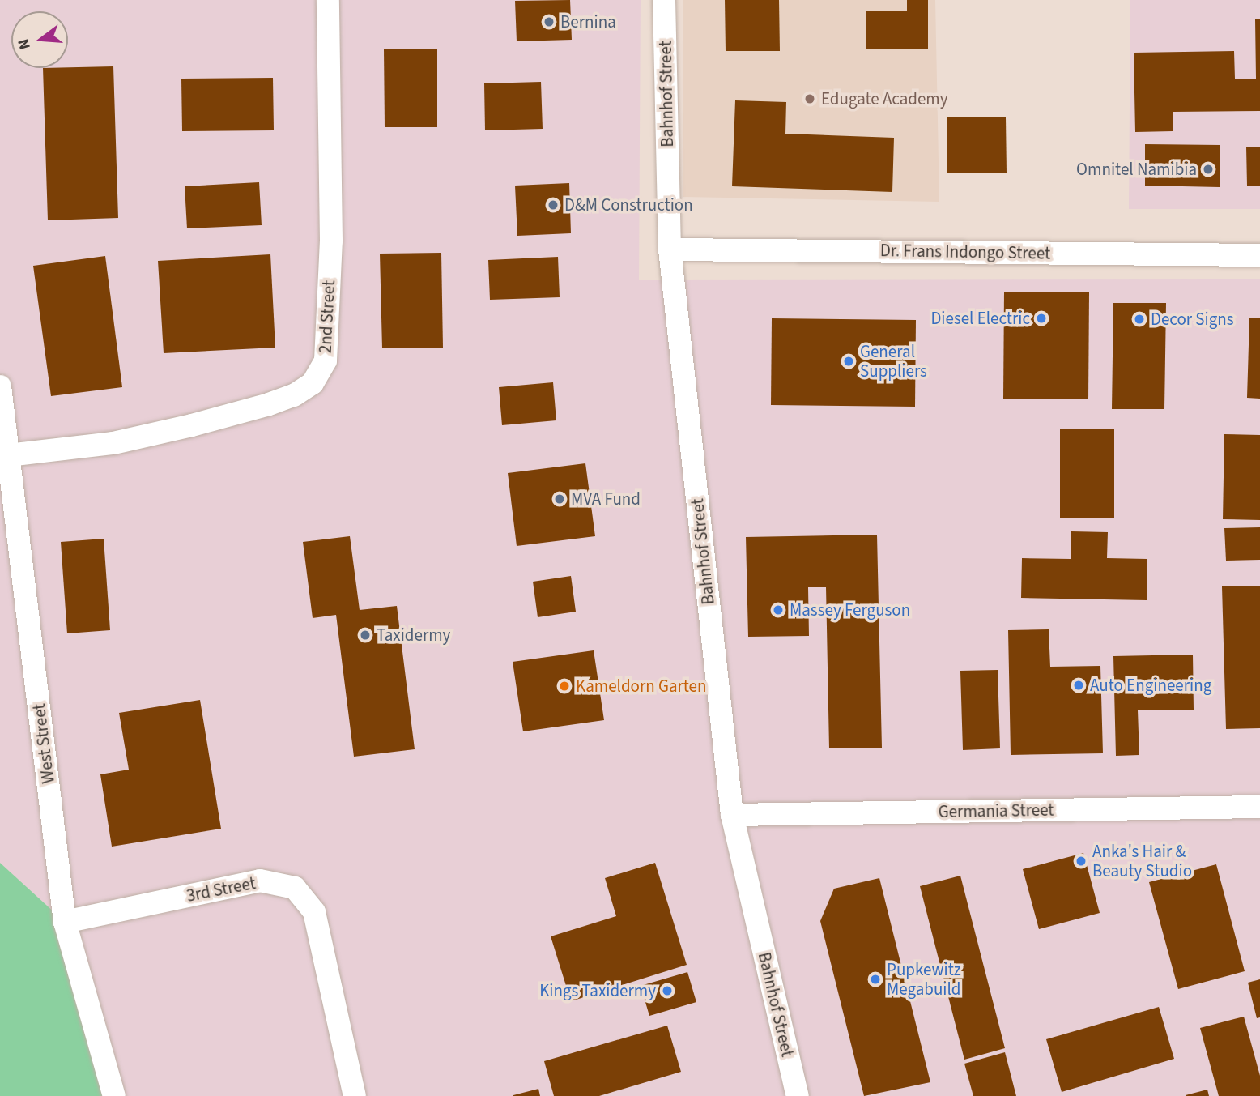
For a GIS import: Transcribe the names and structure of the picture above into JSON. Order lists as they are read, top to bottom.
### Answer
{
  "streets": {
    "street": [
      "Bahnhof Street",
      "Dr. Frans Indongo Street",
      "2nd Street",
      "West Street",
      "Germania Street",
      "3rd Street"
    ]
  },
  "crossings": [
    ["Bahnhof Street", "Dr. Frans Indongo Street"],
    ["Bahnhof Street", "Germania Street"],
    ["2nd Street", "West Street"],
    ["West Street", "3rd Street"]
  ],
  "places": [
    "Bernina",
    "Edugate Academy",
    "Omnitel Namibia",
    "D&M Construction",
    "Diesel Electric",
    "Decor Signs",
    "General Suppliers",
    "MVA Fund",
    "Massey Ferguson",
    "Taxidermy",
    "Auto Engineering",
    "Kameldorn Garten",
    "Anka's Hair & Beauty Studio",
    "Pupkewitz Megabuild",
    "Kings Taxidermy"
  ],
  "north": "left"
}
